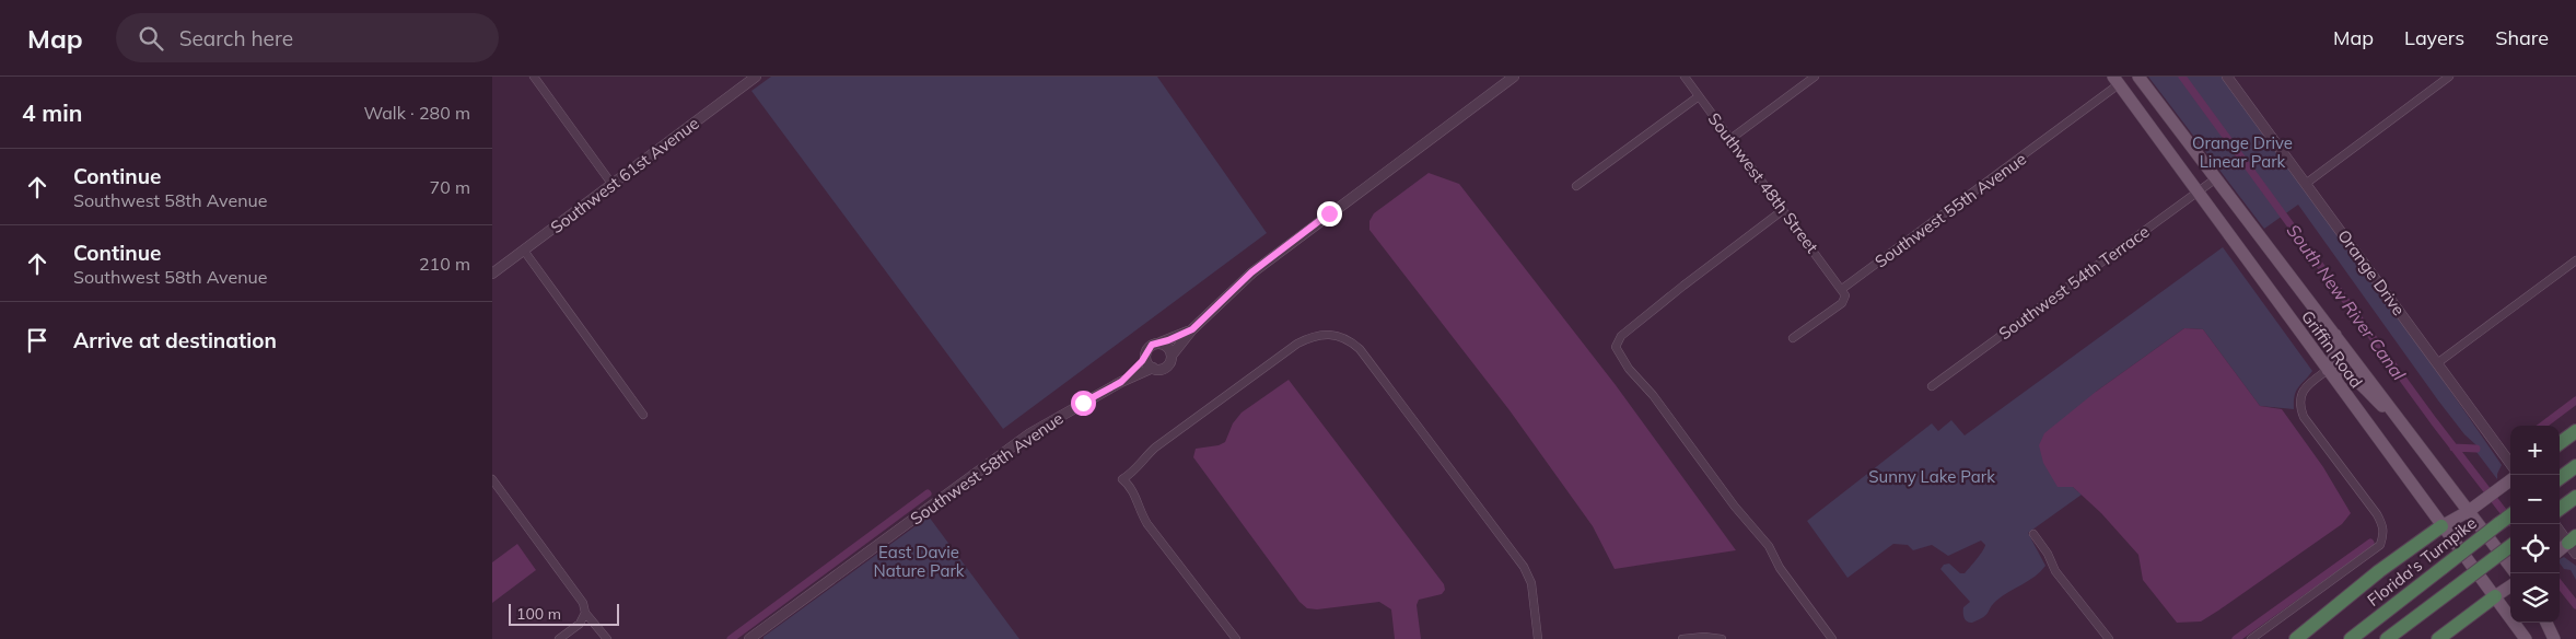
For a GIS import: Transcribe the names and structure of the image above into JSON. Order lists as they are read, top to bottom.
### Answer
{
  "streets": {
    "highway": ["Florida's Turnpike"],
    "main road": ["Griffin Road"],
    "street": [
      "Southwest 61st Avenue",
      "Southwest 48th Street",
      "Southwest 55th Avenue",
      "Orange Drive",
      "Southwest 54th Terrace",
      "Southwest 58th Avenue"
    ]
  },
  "crossings": [
    ["Southwest 48th Street", "Southwest 55th Avenue"],
    ["Southwest 55th Avenue", "Griffin Road"],
    ["Southwest 54th Terrace", "Griffin Road"]
  ],
  "water": ["South New River Canal"],
  "parks": ["Orange Drive Linear Park", "Sunny Lake Park", "East Davie Nature Park"],
  "scale_bar": "100 m",
  "page": {
    "header": "Map",
    "search": "Search here",
    "nav": ["Map", "Layers", "Share"],
    "heading": ["4 min", "Walk · 280 m"],
    "list": [
      ["Continue", "Southwest 58th Avenue", "70 m"],
      ["Continue", "Southwest 58th Avenue", "210 m"],
      "Arrive at destination"
    ],
    "map_buttons": ["+", "−"],
    "scale": "100 m"
  }
}
